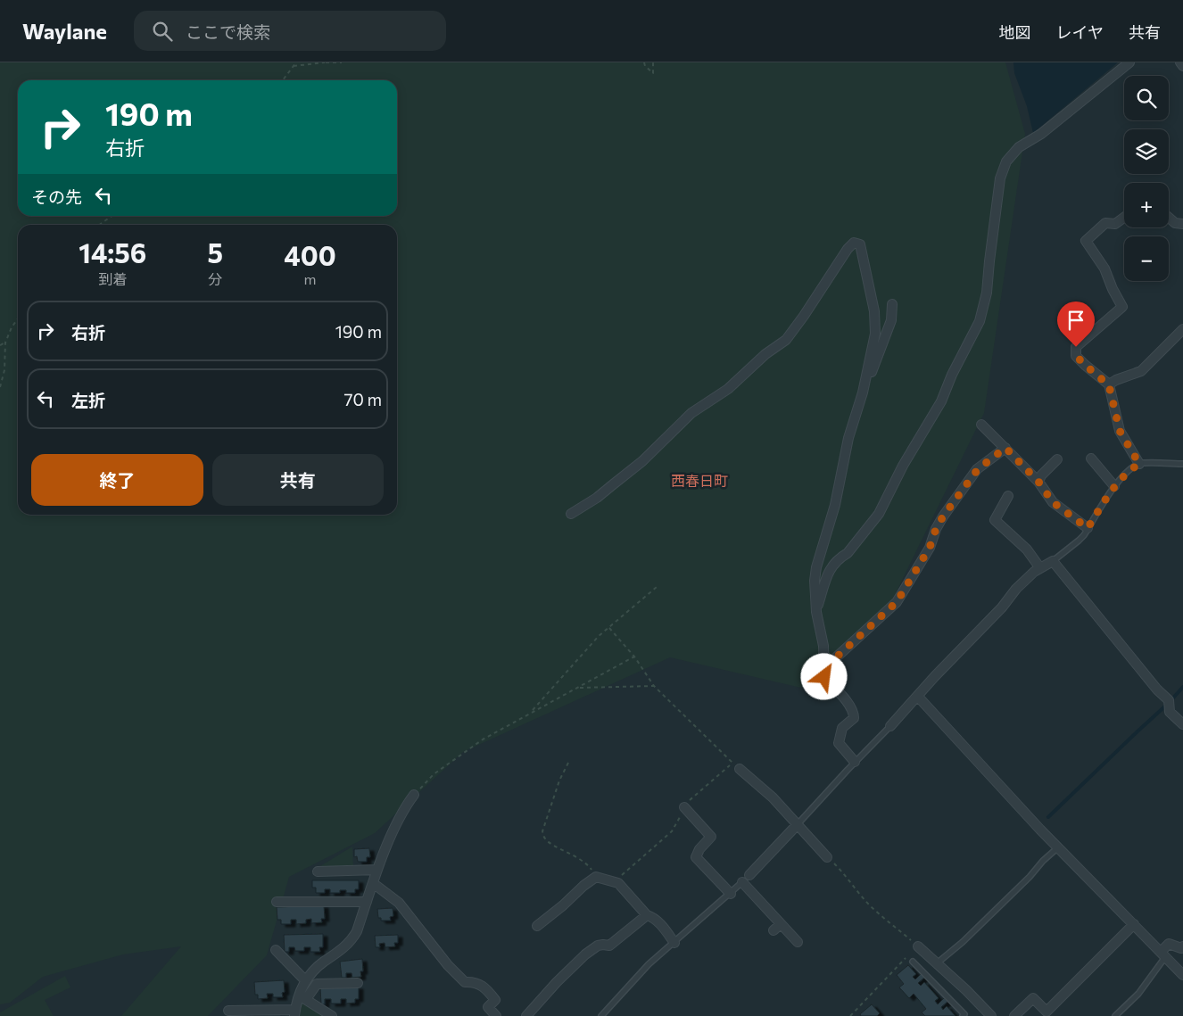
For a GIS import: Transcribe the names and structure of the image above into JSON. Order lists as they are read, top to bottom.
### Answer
{
  "districts": ["西春日町"],
  "page": {
    "header": "Waylane",
    "search": "ここで検索",
    "nav": ["地図", "レイヤ", "共有"],
    "map_buttons": ["+", "−"],
    "turn": ["190 m", "右折"],
    "then": "その先",
    "eta": [
      "14:56",
      "到着",
      "5",
      "分",
      "400",
      "m"
    ],
    "list": [
      {
        "name": "右折",
        "value": "190 m"
      },
      {
        "name": "左折",
        "value": "70 m"
      }
    ],
    "buttons": ["終了", "共有"]
  }
}
